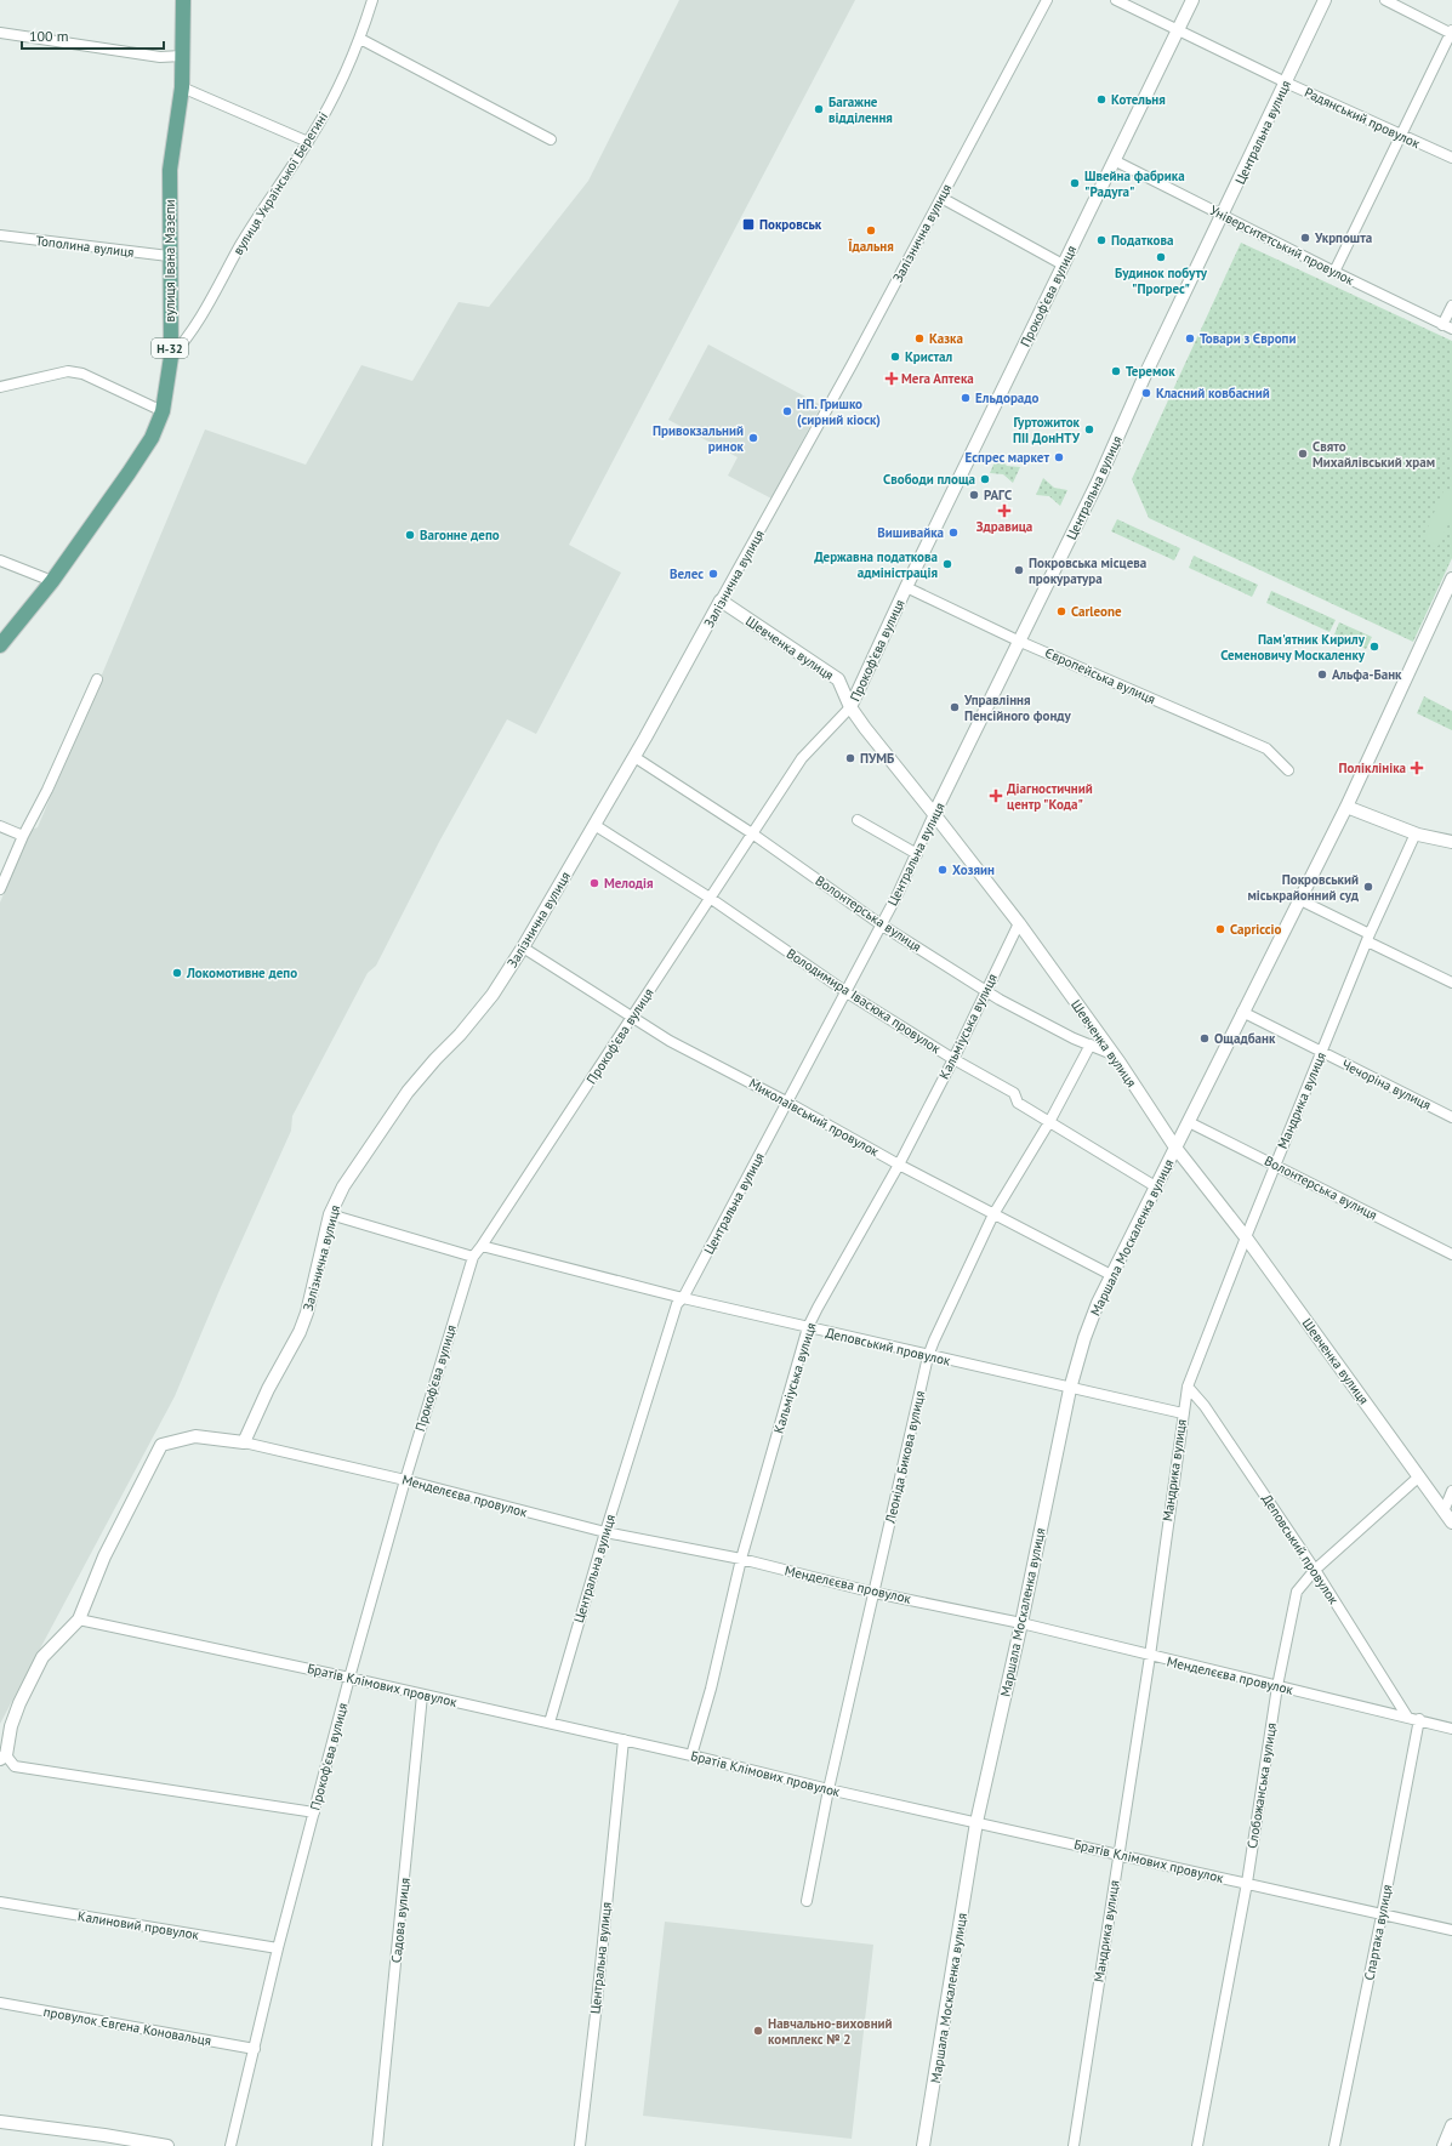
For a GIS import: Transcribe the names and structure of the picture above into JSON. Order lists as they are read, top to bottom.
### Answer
{
  "streets": {
    "main road": ["вулиця Івана Мазепи", "Н-32"],
    "street": [
      "Радянський провулок",
      "Центральна вулиця",
      "вулиця Української Берегині",
      "Залізнична вулиця",
      "Університетський провулок",
      "Тополина вулиця",
      "Прокоф'єва вулиця",
      "Шевченка вулиця",
      "Європейська вулиця",
      "Волонтерська вулиця",
      "Володимира Івасюка провулок",
      "Кальміуська вулиця",
      "Чечоріна вулиця",
      "Мандрика вулиця",
      "Миколаївський провулок",
      "Маршала Москаленка вулиця",
      "Деповський провулок",
      "Леоніда Бикова вулиця",
      "Менделєєва провулок",
      "Братів Клімових провулок",
      "Слобожанська вулиця",
      "Садова вулиця",
      "Калиновий провулок",
      "Спартака вулиця",
      "провулок Євгена Коновальця"
    ]
  },
  "crossings": [
    ["Радянський провулок", "Центральна вулиця"],
    ["Радянський провулок", "Прокоф'єва вулиця"],
    ["Центральна вулиця", "Університетський провулок"],
    ["Центральна вулиця", "Шевченка вулиця"],
    ["Центральна вулиця", "Європейська вулиця"],
    ["Центральна вулиця", "Волонтерська вулиця"],
    ["Центральна вулиця", "Володимира Івасюка провулок"],
    ["Центральна вулиця", "Миколаївський провулок"],
    ["Центральна вулиця", "Деповський провулок"],
    ["Центральна вулиця", "Менделєєва провулок"],
    ["Центральна вулиця", "Братів Клімових провулок"],
    ["вулиця Української Берегині", "вулиця Івана Мазепи"],
    ["Залізнична вулиця", "Шевченка вулиця"],
    ["Залізнична вулиця", "Волонтерська вулиця"],
    ["Залізнична вулиця", "Володимира Івасюка провулок"],
    ["Залізнична вулиця", "Миколаївський провулок"],
    ["Залізнична вулиця", "Менделєєва провулок"],
    ["Університетський провулок", "Прокоф'єва вулиця"],
    ["Тополина вулиця", "вулиця Івана Мазепи"],
    ["Прокоф'єва вулиця", "Шевченка вулиця"],
    ["Прокоф'єва вулиця", "Європейська вулиця"],
    ["Прокоф'єва вулиця", "Волонтерська вулиця"],
    ["Прокоф'єва вулиця", "Володимира Івасюка провулок"],
    ["Прокоф'єва вулиця", "Миколаївський провулок"],
    ["Прокоф'єва вулиця", "Деповський провулок"],
    ["Прокоф'єва вулиця", "Менделєєва провулок"],
    ["Прокоф'єва вулиця", "Братів Клімових провулок"],
    ["Прокоф'єва вулиця", "Калиновий провулок"],
    ["Прокоф'єва вулиця", "провулок Євгена Коновальця"],
    ["Шевченка вулиця", "Волонтерська вулиця"],
    ["Шевченка вулиця", "Кальміуська вулиця"],
    ["Шевченка вулиця", "Мандрика вулиця"],
    ["Шевченка вулиця", "Маршала Москаленка вулиця"],
    ["Шевченка вулиця", "Слобожанська вулиця"],
    ["Волонтерська вулиця", "Кальміуська вулиця"],
    ["Волонтерська вулиця", "Мандрика вулиця"],
    ["Волонтерська вулиця", "Маршала Москаленка вулиця"],
    ["Волонтерська вулиця", "Леоніда Бикова вулиця"],
    ["Володимира Івасюка провулок", "Кальміуська вулиця"],
    ["Володимира Івасюка провулок", "Маршала Москаленка вулиця"],
    ["Володимира Івасюка провулок", "Леоніда Бикова вулиця"],
    ["Кальміуська вулиця", "Миколаївський провулок"],
    ["Кальміуська вулиця", "Деповський провулок"],
    ["Кальміуська вулиця", "Менделєєва провулок"],
    ["Кальміуська вулиця", "Братів Клімових провулок"],
    ["Чечоріна вулиця", "Мандрика вулиця"],
    ["Чечоріна вулиця", "Маршала Москаленка вулиця"],
    ["Мандрика вулиця", "Деповський провулок"],
    ["Мандрика вулиця", "Менделєєва провулок"],
    ["Мандрика вулиця", "Братів Клімових провулок"],
    ["Миколаївський провулок", "Маршала Москаленка вулиця"],
    ["Миколаївський провулок", "Леоніда Бикова вулиця"],
    ["Маршала Москаленка вулиця", "Деповський провулок"],
    ["Маршала Москаленка вулиця", "Менделєєва провулок"],
    ["Маршала Москаленка вулиця", "Братів Клімових провулок"],
    ["Деповський провулок", "Леоніда Бикова вулиця"],
    ["Деповський провулок", "Менделєєва провулок"],
    ["Деповський провулок", "Слобожанська вулиця"],
    ["Леоніда Бикова вулиця", "Менделєєва провулок"],
    ["Леоніда Бикова вулиця", "Братів Клімових провулок"],
    ["Менделєєва провулок", "Слобожанська вулиця"],
    ["Менделєєва провулок", "Спартака вулиця"],
    ["Братів Клімових провулок", "Слобожанська вулиця"],
    ["Братів Клімових провулок", "Садова вулиця"],
    ["Братів Клімових провулок", "Спартака вулиця"]
  ],
  "places": {
    "other": [
      "Котельня",
      "Багажне відділення",
      "Швейна фабрика \"Радуга\"",
      "Їдальня",
      "Укрпошта",
      "Податкова",
      "Будинок побуту \"Прогрес\"",
      "Казка",
      "Товари з Європи",
      "Кристал",
      "Теремок",
      "Класний ковбасний",
      "Ельдорадо",
      "НП. Гришко (сирний кіоск)",
      "Гуртожиток ПІІ ДонНТУ",
      "Привокзальний ринок",
      "Свято Михайлівський храм",
      "Еспрес маркет",
      "Свободи площа",
      "РАГС",
      "Вишивайка",
      "Вагонне депо",
      "Державна податкова адміністрація",
      "Покровська місцева прокуратура",
      "Велес",
      "Carleone",
      "Пам'ятник Кирилу Семеновичу Москаленку",
      "Альфа-Банк",
      "Управління Пенсійного фонду",
      "ПУМБ",
      "Хозяин",
      "Мелодія",
      "Покровський міськрайонний суд",
      "Capriccio",
      "Локомотивне депо",
      "Ощадбанк",
      "Навчально-виховний комплекс № 2"
    ],
    "transit": ["Покровськ"],
    "health": [
      "Мега Аптека",
      "Здравица",
      "Поліклініка",
      "Діагностичний центр \"Кода\""
    ]
  },
  "scale_bar": "100 m"
}
